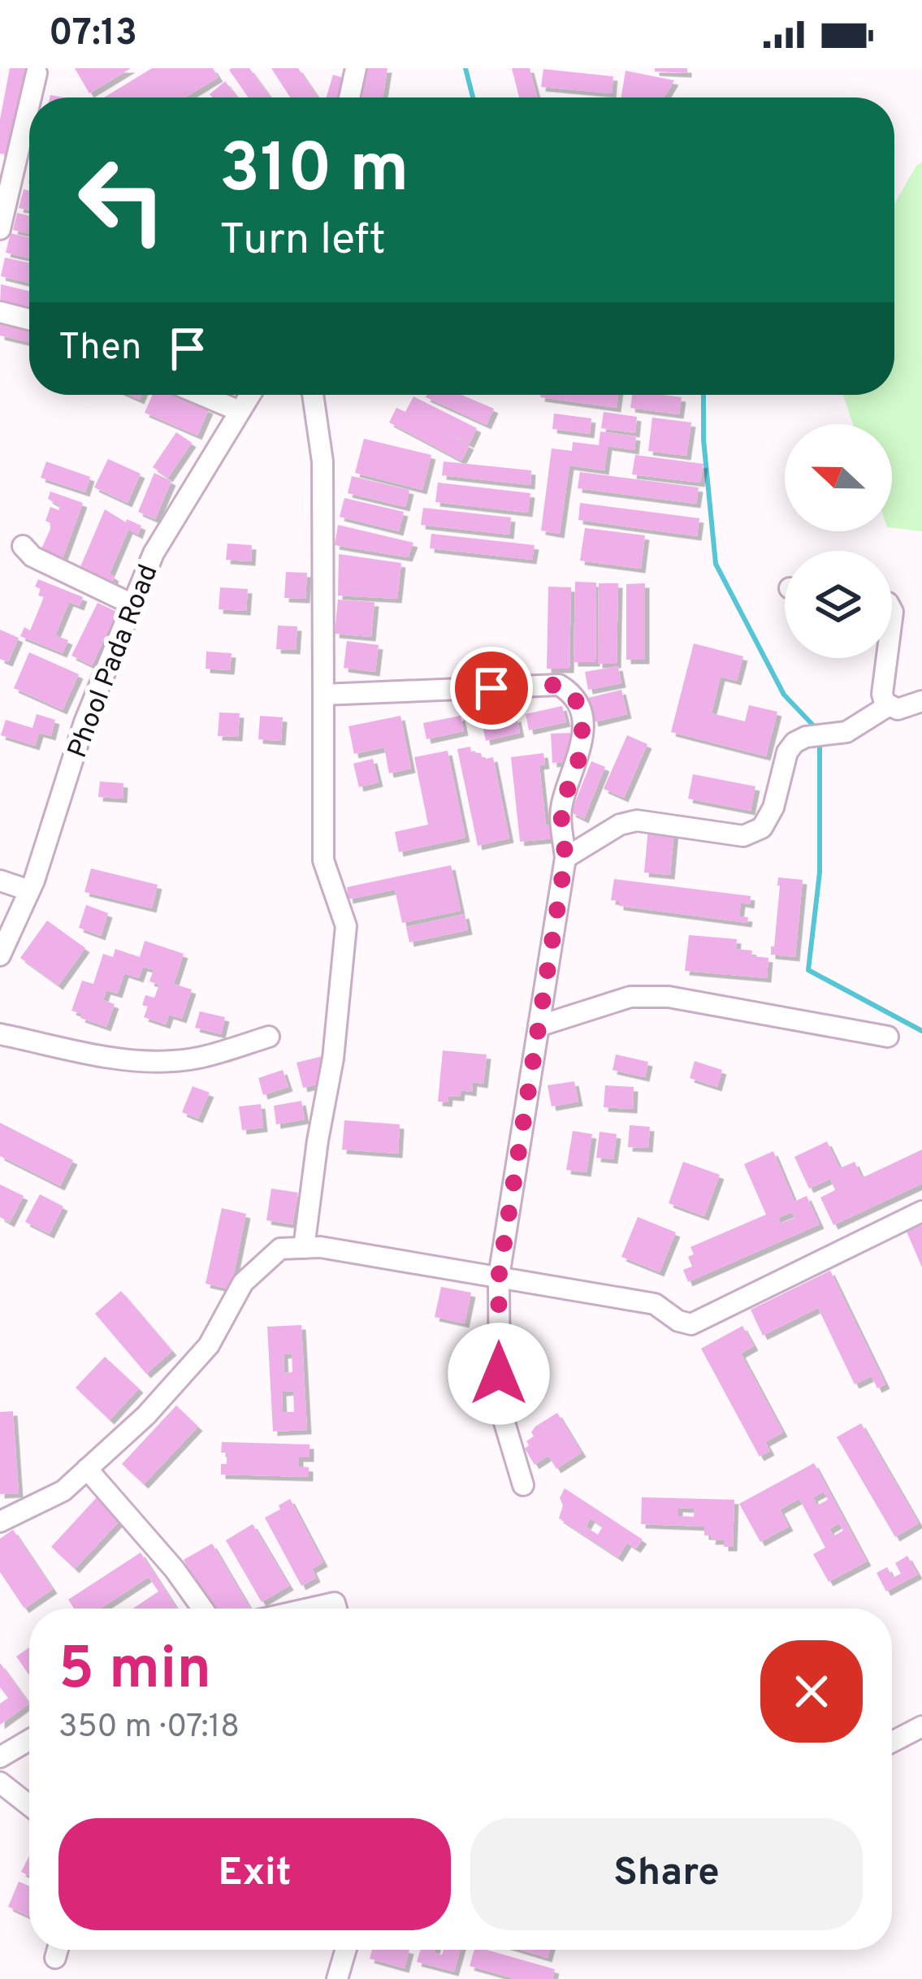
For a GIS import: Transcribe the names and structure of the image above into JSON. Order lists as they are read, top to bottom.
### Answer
{
  "streets": {
    "street": ["Phool Pada Road"]
  },
  "north": "left",
  "page": {
    "status": "07:13",
    "turn": ["310 m", "Turn left"],
    "then": "Then",
    "heading": ["5 min", "350 m · 07:18"],
    "buttons": ["Exit", "Share"]
  }
}
